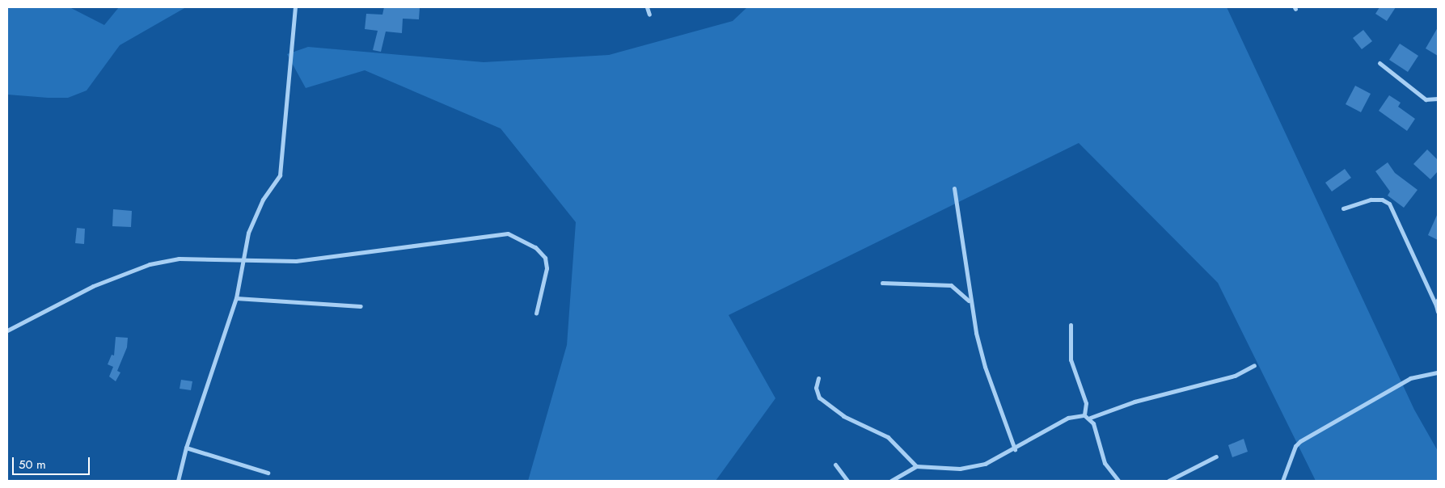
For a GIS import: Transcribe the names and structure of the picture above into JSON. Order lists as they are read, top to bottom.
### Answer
{
  "scale_bar": "50 m"
}
